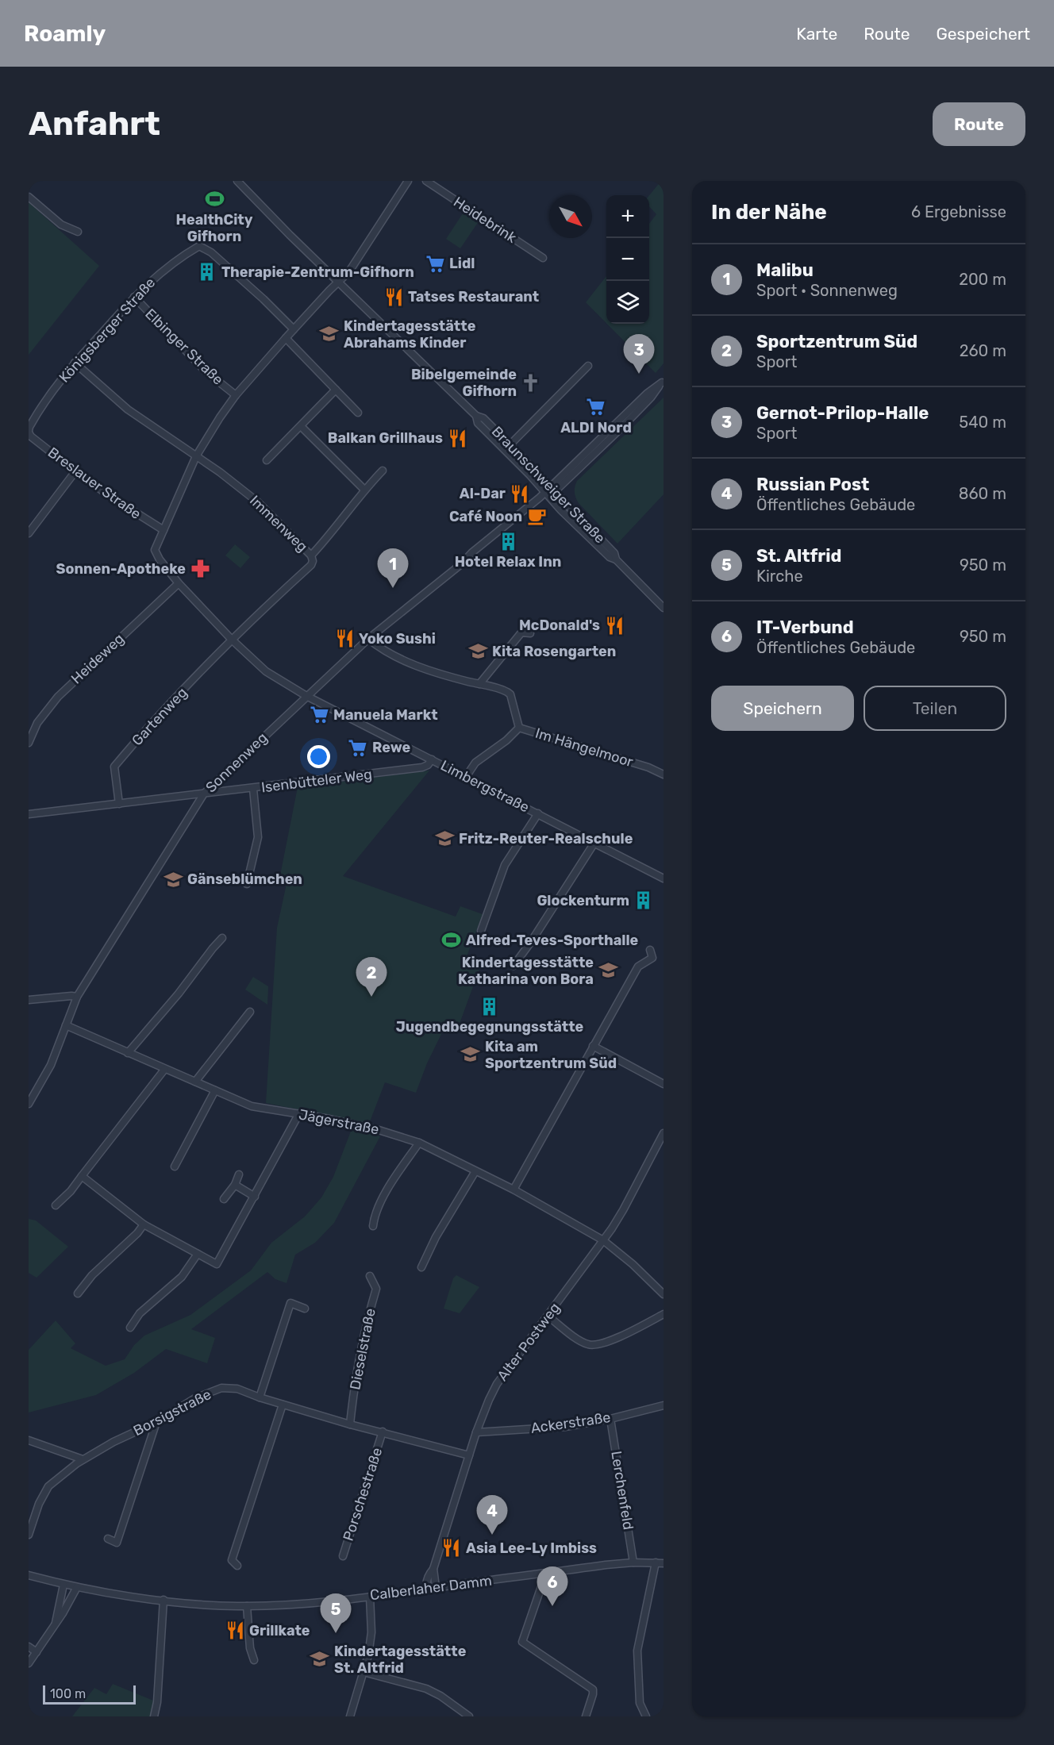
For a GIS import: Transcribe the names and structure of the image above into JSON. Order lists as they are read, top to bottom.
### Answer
{
  "streets": {
    "street": [
      "Heidebrink",
      "Königsberger Straße",
      "Elbinger Straße",
      "Breslauer Straße",
      "Braunschweiger Straße",
      "Immenweg",
      "Heideweg",
      "Gartenweg",
      "Im Hängelmoor",
      "Sonnenweg",
      "Isenbütteler Weg",
      "Limbergstraße",
      "Jägerstraße",
      "Alter Postweg",
      "Dieselstraße",
      "Borsigstraße",
      "Ackerstraße",
      "Lerchenfeld",
      "Porschestraße",
      "Calberlaher Damm"
    ]
  },
  "crossings": [
    ["Königsberger Straße", "Elbinger Straße"],
    ["Königsberger Straße", "Breslauer Straße"],
    ["Königsberger Straße", "Immenweg"],
    ["Breslauer Straße", "Limbergstraße"],
    ["Braunschweiger Straße", "Sonnenweg"],
    ["Immenweg", "Gartenweg"],
    ["Immenweg", "Limbergstraße"],
    ["Heideweg", "Limbergstraße"],
    ["Gartenweg", "Isenbütteler Weg"],
    ["Gartenweg", "Limbergstraße"],
    ["Im Hängelmoor", "Limbergstraße"],
    ["Sonnenweg", "Isenbütteler Weg"],
    ["Sonnenweg", "Limbergstraße"],
    ["Sonnenweg", "Jägerstraße"],
    ["Isenbütteler Weg", "Limbergstraße"],
    ["Jägerstraße", "Alter Postweg"],
    ["Alter Postweg", "Borsigstraße"],
    ["Alter Postweg", "Ackerstraße"],
    ["Alter Postweg", "Calberlaher Damm"],
    ["Dieselstraße", "Borsigstraße"],
    ["Borsigstraße", "Porschestraße"],
    ["Ackerstraße", "Lerchenfeld"],
    ["Lerchenfeld", "Calberlaher Damm"]
  ],
  "places": {
    "sports": ["HealthCity Gifhorn", "Alfred-Teves-Sporthalle"],
    "supermarket": [
      "Lidl",
      "ALDI Nord",
      "Manuela Markt",
      "Rewe"
    ],
    "building": [
      "Therapie-Zentrum-Gifhorn",
      "Hotel Relax Inn",
      "Glockenturm",
      "Jugendbegegnungsstätte"
    ],
    "restaurant": [
      "Tatses Restaurant",
      "Balkan Grillhaus",
      "Al-Dar",
      "McDonald's",
      "Yoko Sushi",
      "Asia Lee-Ly Imbiss",
      "Grillkate"
    ],
    "school or university": [
      "Kindertagesstätte Abrahams Kinder",
      "Kita Rosengarten",
      "Fritz-Reuter-Realschule",
      "Gänseblümchen",
      "Kindertagesstätte Katharina von Bora",
      "Kita am Sportzentrum Süd",
      "Kindertagesstätte St. Altfrid"
    ],
    "church": ["Bibelgemeinde Gifhorn"],
    "cafe": ["Café Noon"],
    "pharmacy": ["Sonnen-Apotheke"]
  },
  "scale_bar": "100 m",
  "north": "bottom right",
  "page": {
    "header": "Roamly",
    "nav": ["Karte", "Route", "Gespeichert"],
    "buttons": [
      "Route",
      ["Speichern", "Teilen"]
    ],
    "title": "Anfahrt",
    "heading": ["In der Nähe", "6 Ergebnisse"],
    "map_buttons": ["+", "−"],
    "list": [
      {
        "mark": "1",
        "name": "Malibu",
        "note": "Sport · Sonnenweg",
        "value": "200 m"
      },
      {
        "mark": "2",
        "name": "Sportzentrum Süd",
        "note": "Sport",
        "value": "260 m"
      },
      {
        "mark": "3",
        "name": "Gernot-Prilop-Halle",
        "note": "Sport",
        "value": "540 m"
      },
      {
        "mark": "4",
        "name": "Russian Post",
        "note": "Öffentliches Gebäude",
        "value": "860 m"
      },
      {
        "mark": "5",
        "name": "St. Altfrid",
        "note": "Kirche",
        "value": "950 m"
      },
      {
        "mark": "6",
        "name": "IT-Verbund",
        "note": "Öffentliches Gebäude",
        "value": "950 m"
      }
    ],
    "pins": [
      "3",
      "1",
      "2",
      "4",
      "6",
      "5"
    ],
    "scale": "100 m"
  }
}
